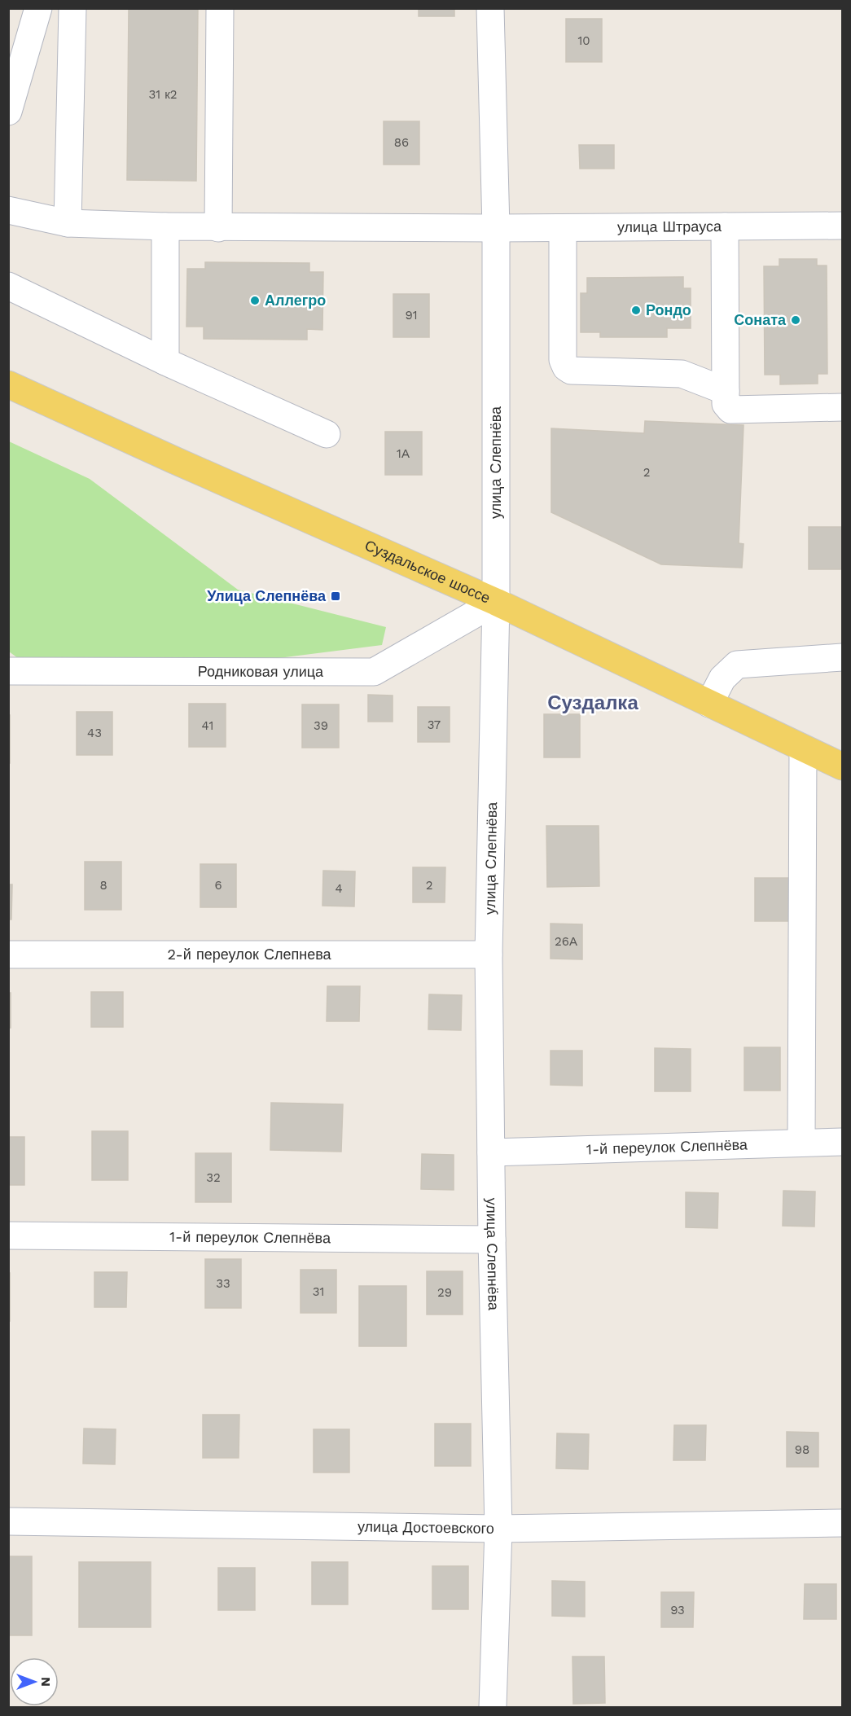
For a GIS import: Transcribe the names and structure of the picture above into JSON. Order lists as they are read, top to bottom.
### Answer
{
  "streets": {
    "main road": ["Суздальское шоссе"],
    "street": [
      "улица Штрауса",
      "улица Слепнёва",
      "Родниковая улица",
      "2-й переулок Слепнева",
      "1-й переулок Слепнёва",
      "улица Достоевского"
    ]
  },
  "crossings": [
    ["улица Штрауса", "улица Слепнёва"],
    ["улица Слепнёва", "Суздальское шоссе"],
    ["улица Слепнёва", "Родниковая улица"],
    ["улица Слепнёва", "2-й переулок Слепнева"],
    ["улица Слепнёва", "1-й переулок Слепнёва"],
    ["улица Слепнёва", "улица Достоевского"],
    ["Суздальское шоссе", "Родниковая улица"]
  ],
  "districts": ["Суздалка"],
  "places": {
    "other": ["Аллегро", "Рондо", "Соната"],
    "transit": ["Улица Слепнёва"]
  },
  "house_numbers": [
    "10",
    "31 к2",
    "86",
    "91",
    "1А",
    "2",
    "37",
    "41",
    "39",
    "43",
    "8",
    "6",
    "2",
    "4",
    "26А",
    "32",
    "33",
    "31",
    "29",
    "98",
    "93"
  ],
  "north": "right"
}
